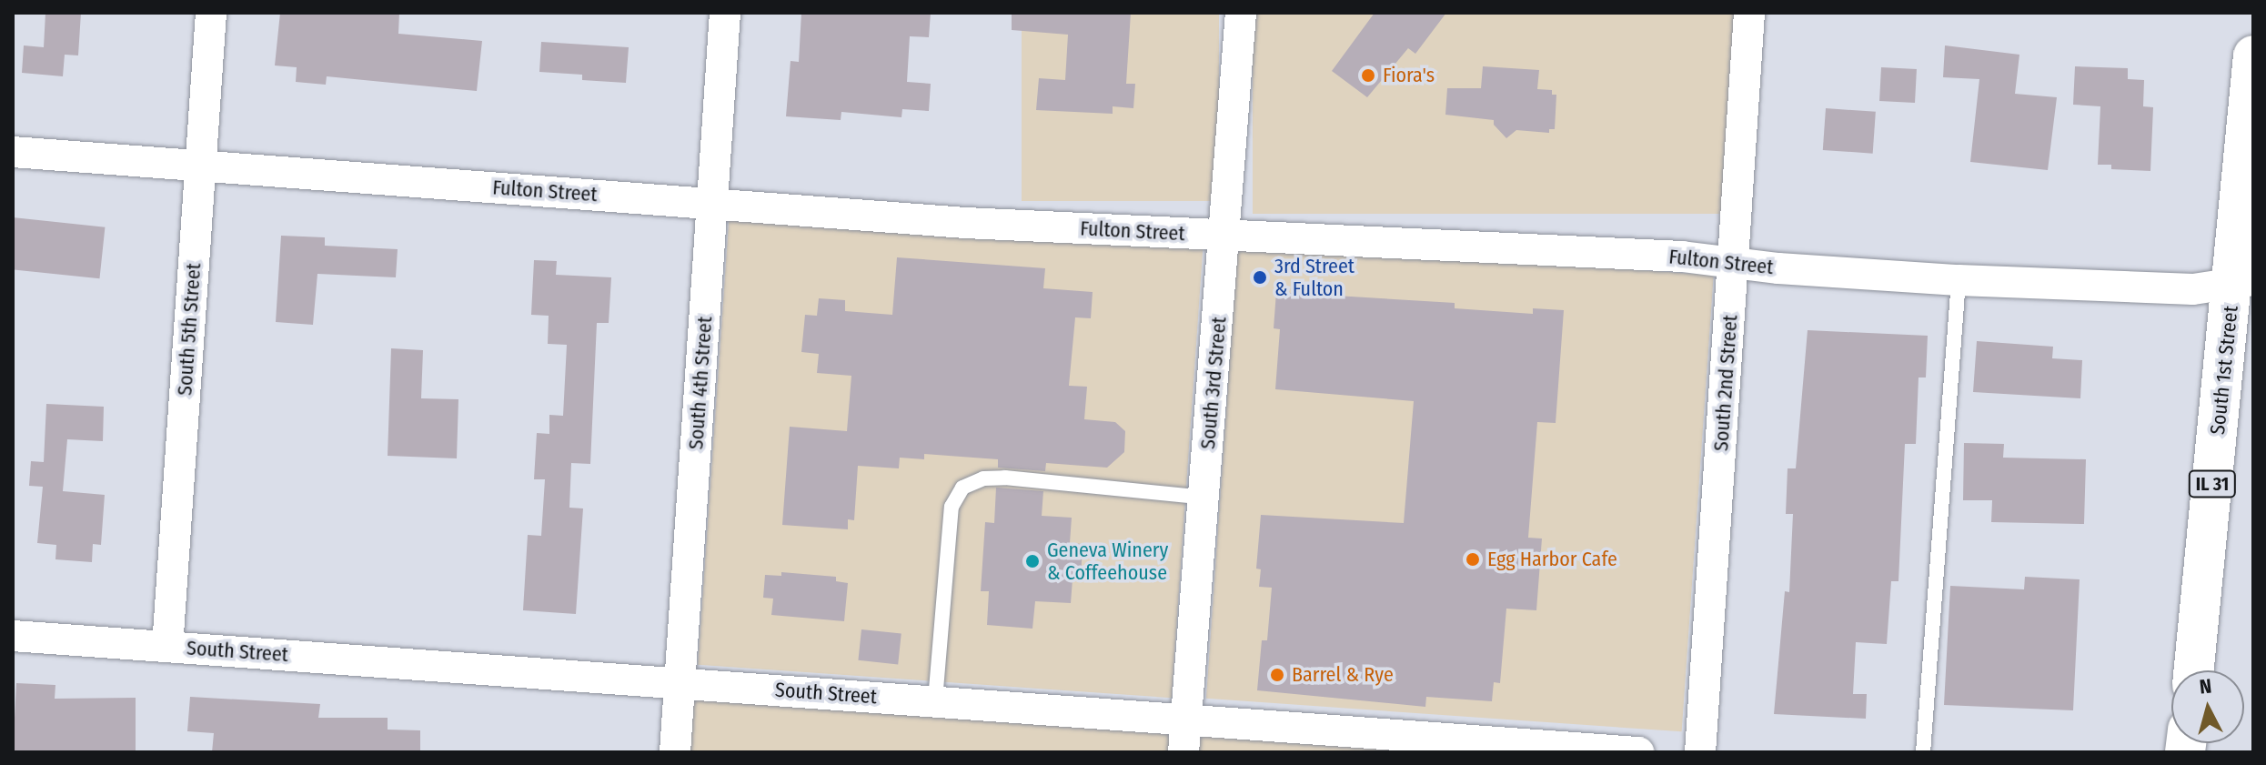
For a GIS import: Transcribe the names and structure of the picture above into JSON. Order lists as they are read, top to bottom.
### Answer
{
  "streets": {
    "main road": ["South 1st Street", "IL 31"],
    "street": [
      "Fulton Street",
      "South 5th Street",
      "South 4th Street",
      "South 3rd Street",
      "South 2nd Street",
      "South Street"
    ]
  },
  "crossings": [
    ["Fulton Street", "South 5th Street"],
    ["Fulton Street", "South 1st Street"],
    ["Fulton Street", "South 4th Street"],
    ["Fulton Street", "South 3rd Street"],
    ["Fulton Street", "South 2nd Street"],
    ["South 5th Street", "South Street"],
    ["South 4th Street", "South Street"],
    ["South 3rd Street", "South Street"]
  ],
  "places": [
    "Fiora's",
    "3rd Street & Fulton",
    "Egg Harbor Cafe",
    "Geneva Winery & Coffeehouse",
    "Barrel & Rye"
  ],
  "north": "top"
}
